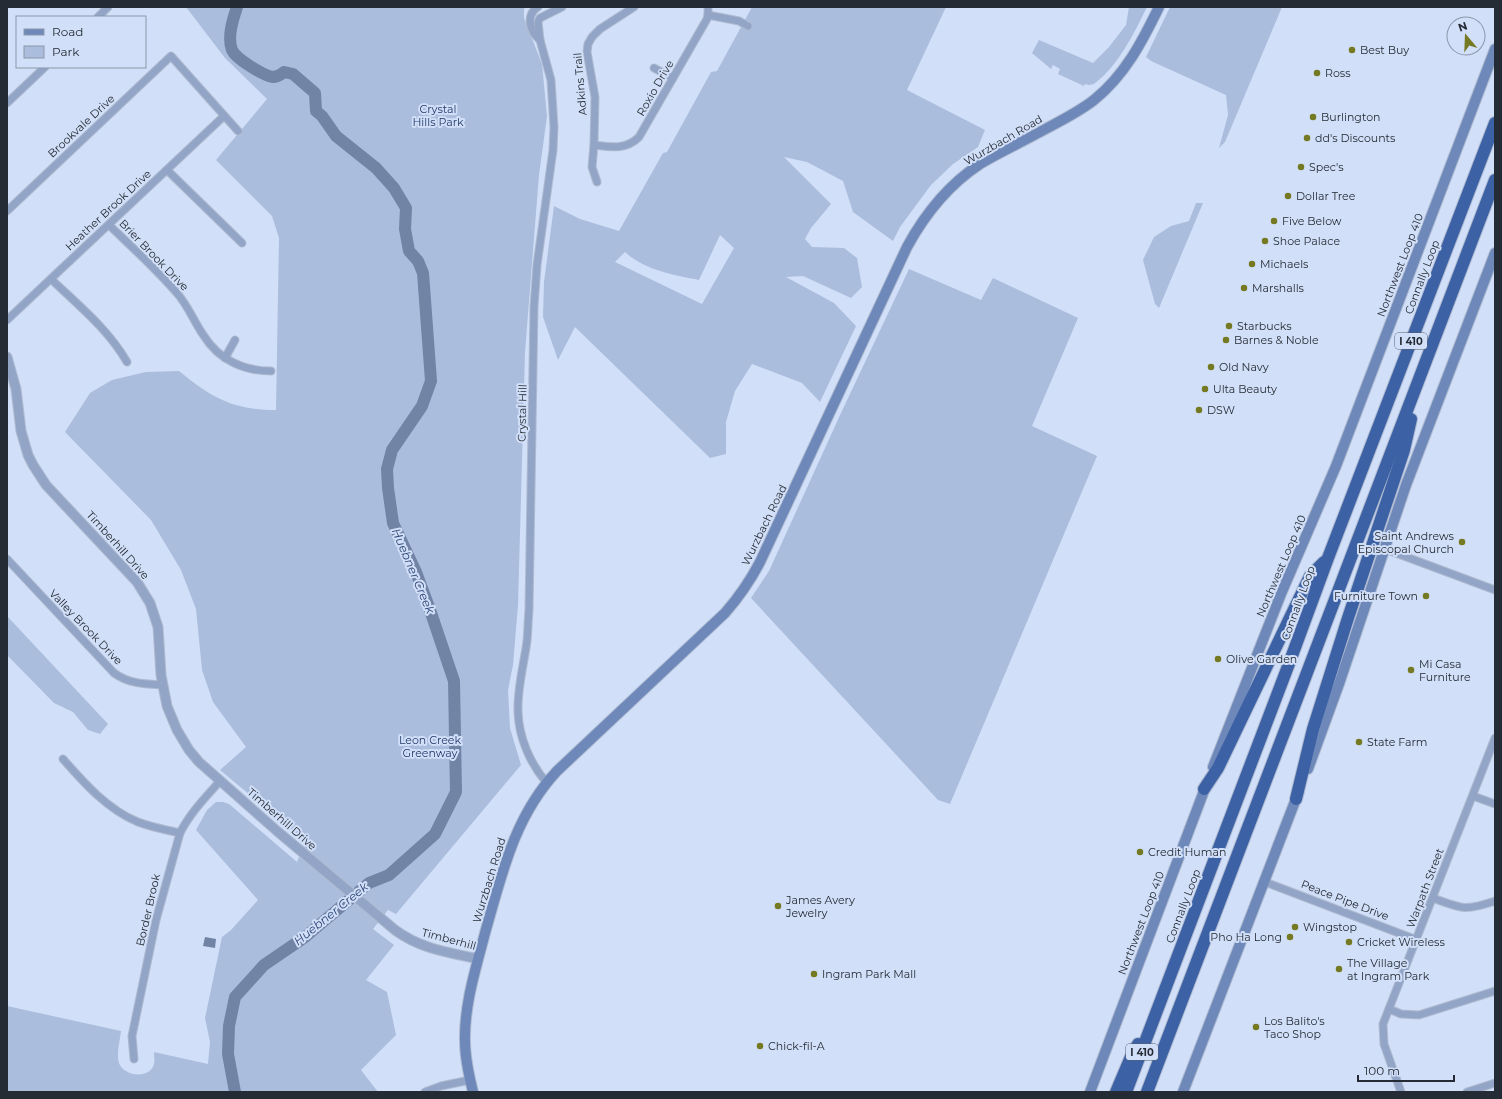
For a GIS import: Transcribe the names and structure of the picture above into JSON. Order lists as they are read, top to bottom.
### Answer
{
  "streets": {
    "highway": ["Connally Loop", "I 410"],
    "main road": ["Wurzbach Road", "Northwest Loop 410"],
    "street": [
      "Adkins Trail",
      "Roxio Drive",
      "Brookvale Drive",
      "Heather Brook Drive",
      "Brier Brook Drive",
      "Crystal Hill",
      "Timberhill Drive",
      "Valley Brook Drive",
      "Warpath Street",
      "Peace Pipe Drive",
      "Border Brook",
      "Timberhill"
    ]
  },
  "crossings": [
    ["Adkins Trail", "Roxio Drive"],
    ["Brookvale Drive", "Heather Brook Drive"],
    ["Wurzbach Road", "Crystal Hill"],
    ["Wurzbach Road", "Timberhill"],
    ["Heather Brook Drive", "Brier Brook Drive"],
    ["Timberhill Drive", "Valley Brook Drive"],
    ["Timberhill Drive", "Border Brook"],
    ["Timberhill Drive", "Timberhill"],
    ["Warpath Street", "Peace Pipe Drive"]
  ],
  "water": ["Huebner Creek"],
  "parks": ["Crystal Hills Park", "Leon Creek Greenway"],
  "places": [
    "Best Buy",
    "Ross",
    "Burlington",
    "dd's Discounts",
    "Spec's",
    "Dollar Tree",
    "Five Below",
    "Shoe Palace",
    "Michaels",
    "Marshalls",
    "Starbucks",
    "Barnes & Noble",
    "Old Navy",
    "Ulta Beauty",
    "DSW",
    "Saint Andrews Episcopal Church",
    "Furniture Town",
    "Olive Garden",
    "Mi Casa Furniture",
    "State Farm",
    "Credit Human",
    "James Avery Jewelry",
    "Wingstop",
    "Pho Ha Long",
    "Cricket Wireless",
    "The Village at Ingram Park",
    "Ingram Park Mall",
    "Los Balito's Taco Shop",
    "Chick-fil-A"
  ],
  "legend": ["Road", "Park"],
  "scale_bar": "100 m",
  "north": "top"
}
